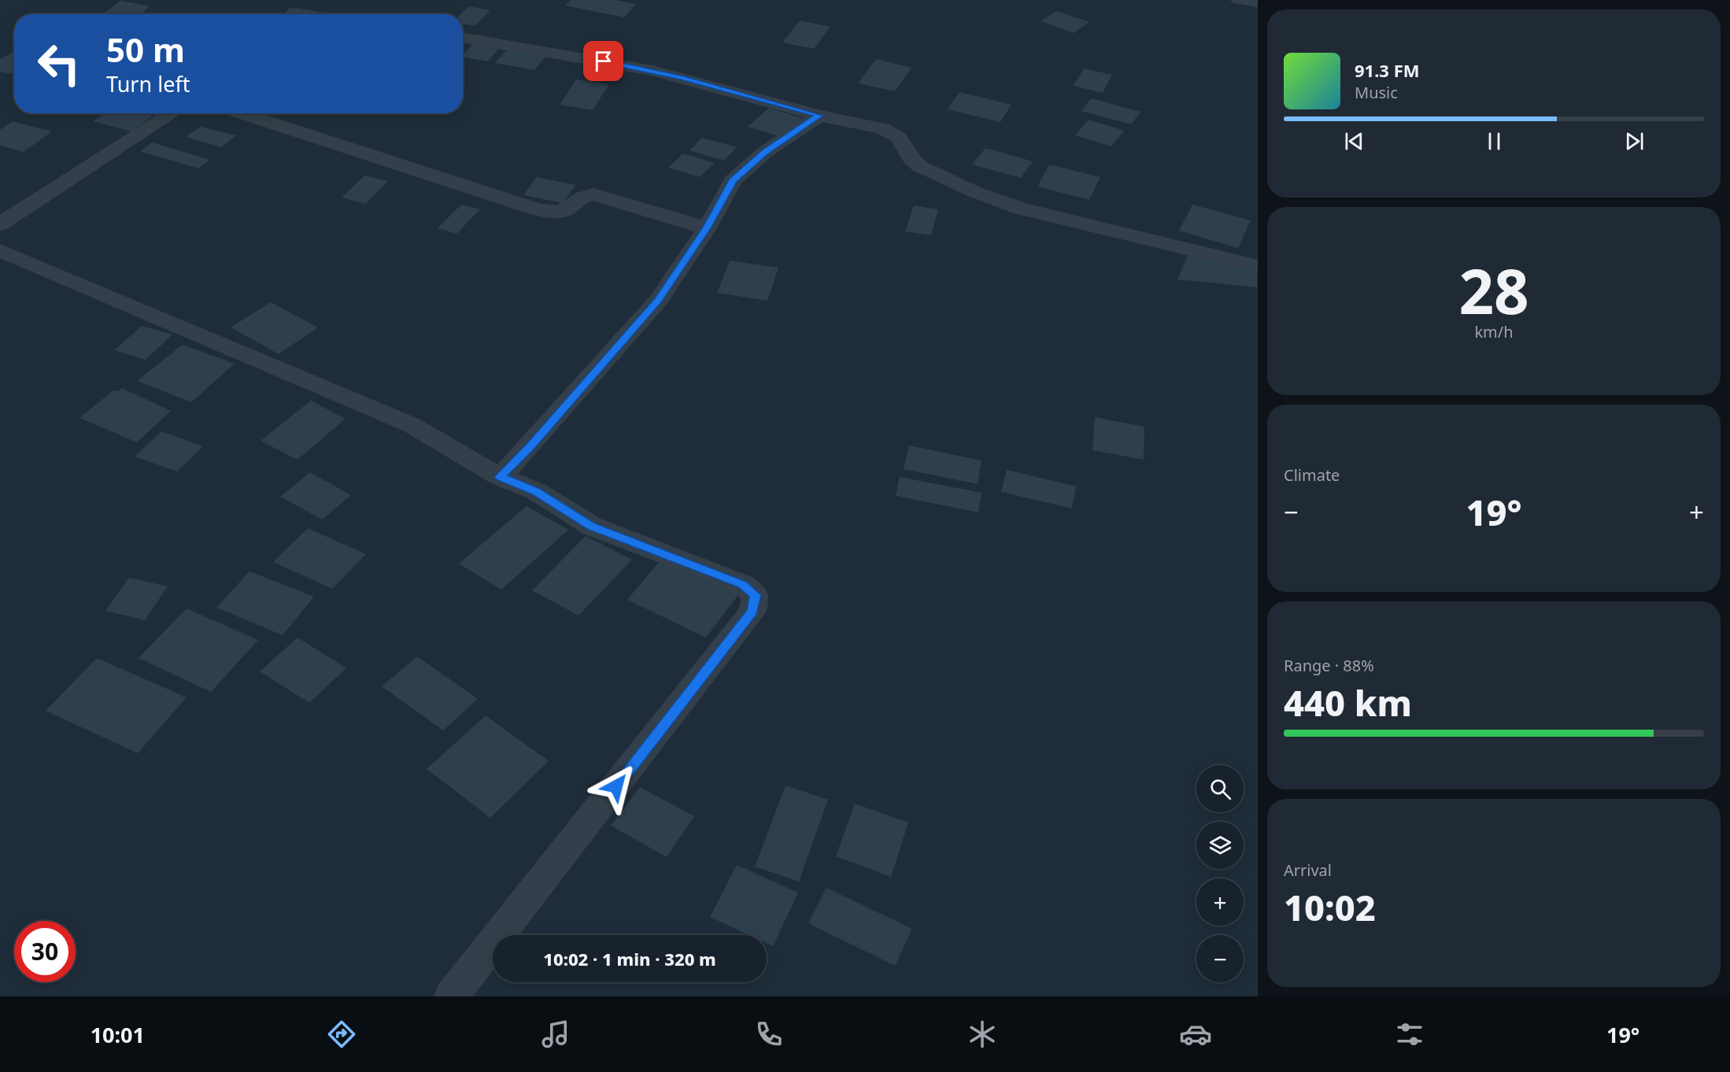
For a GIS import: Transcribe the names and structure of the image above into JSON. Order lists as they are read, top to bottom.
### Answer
{
  "page": {
    "turn": ["50 m", "Turn left"],
    "song": ["91.3 FM", "Music"],
    "tile": [
      ["28", "km/h"],
      "Climate",
      ["Range · 88%", "440 km"],
      ["Arrival", "10:02"]
    ],
    "heat": ["−", "19°", "+"],
    "map_buttons": ["+", "−"],
    "limit": "30",
    "trip": "10:02 · 1 min · 320 m",
    "tabs": ["10:01", "19°"]
  }
}
